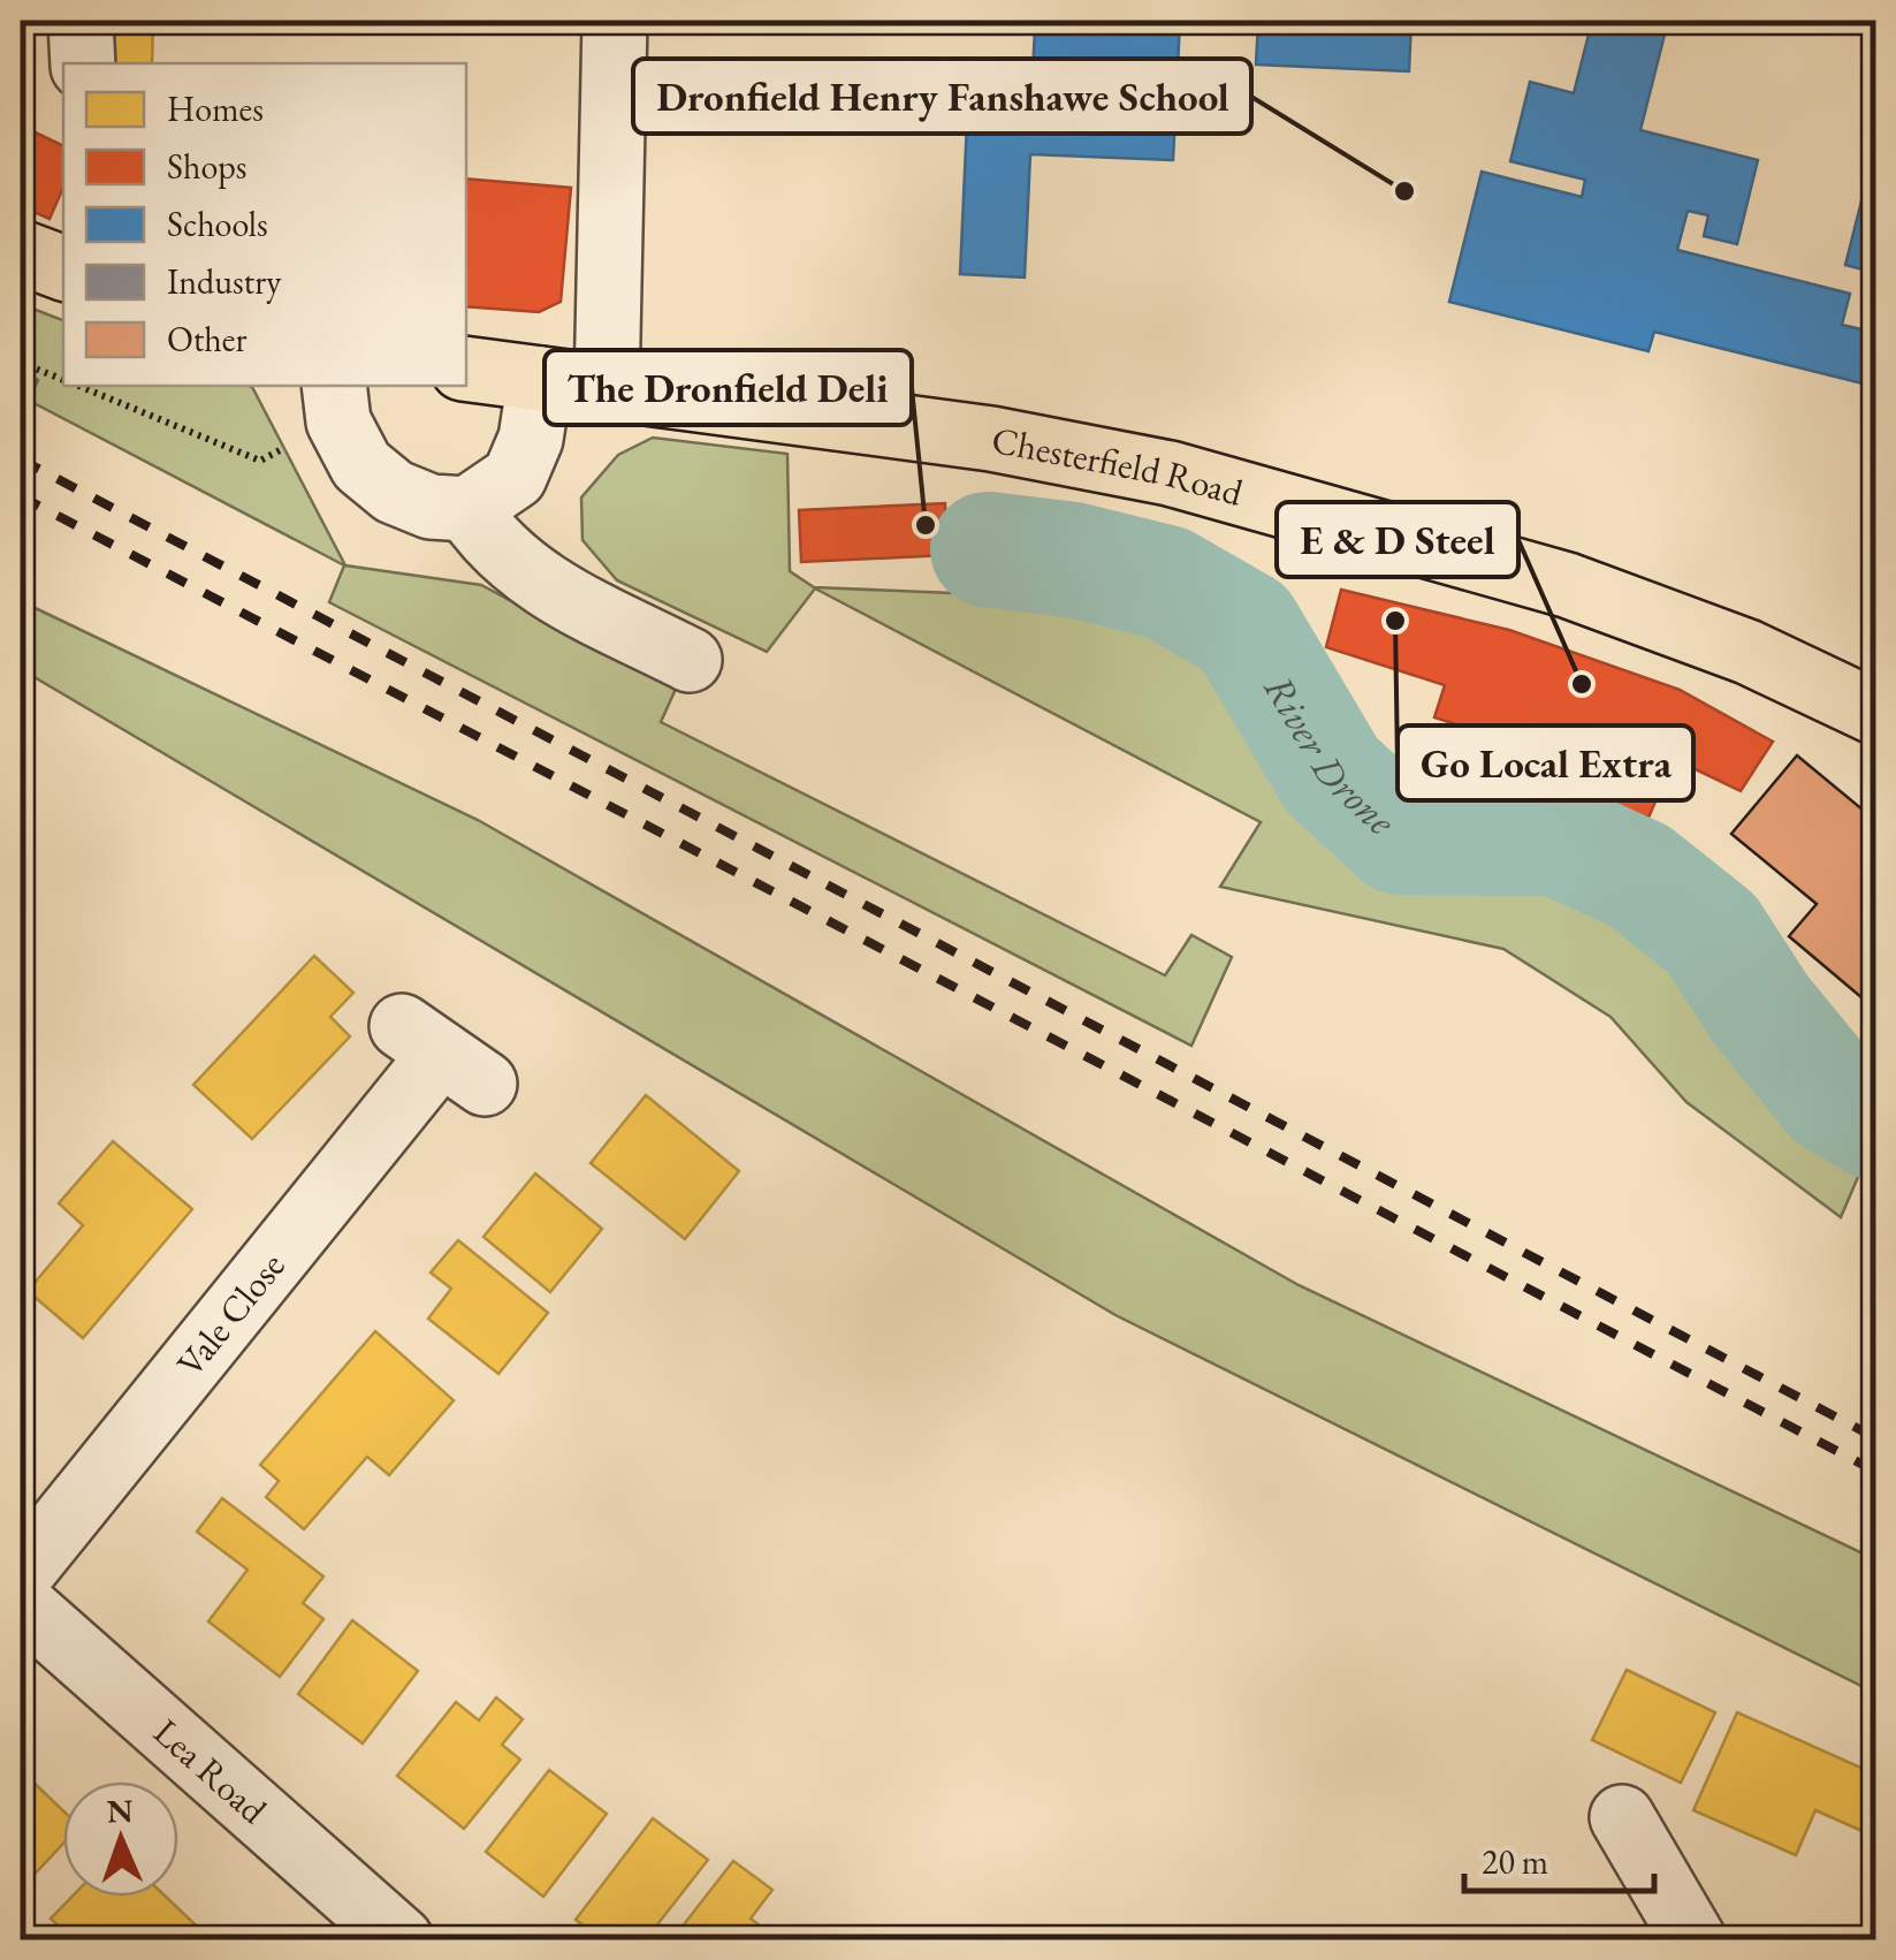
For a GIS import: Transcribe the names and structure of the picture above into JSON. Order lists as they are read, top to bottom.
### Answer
{
  "streets": {
    "main road": ["Chesterfield Road"],
    "street": ["Vale Close", "Lea Road"]
  },
  "water": ["River Drone"],
  "places": [
    "Dronfield Henry Fanshawe School",
    "The Dronfield Deli",
    "Go Local Extra",
    "E & D Steel"
  ],
  "legend": [
    "Homes",
    "Shops",
    "Schools",
    "Industry",
    "Other"
  ],
  "scale_bar": "20 m",
  "north": "top"
}
